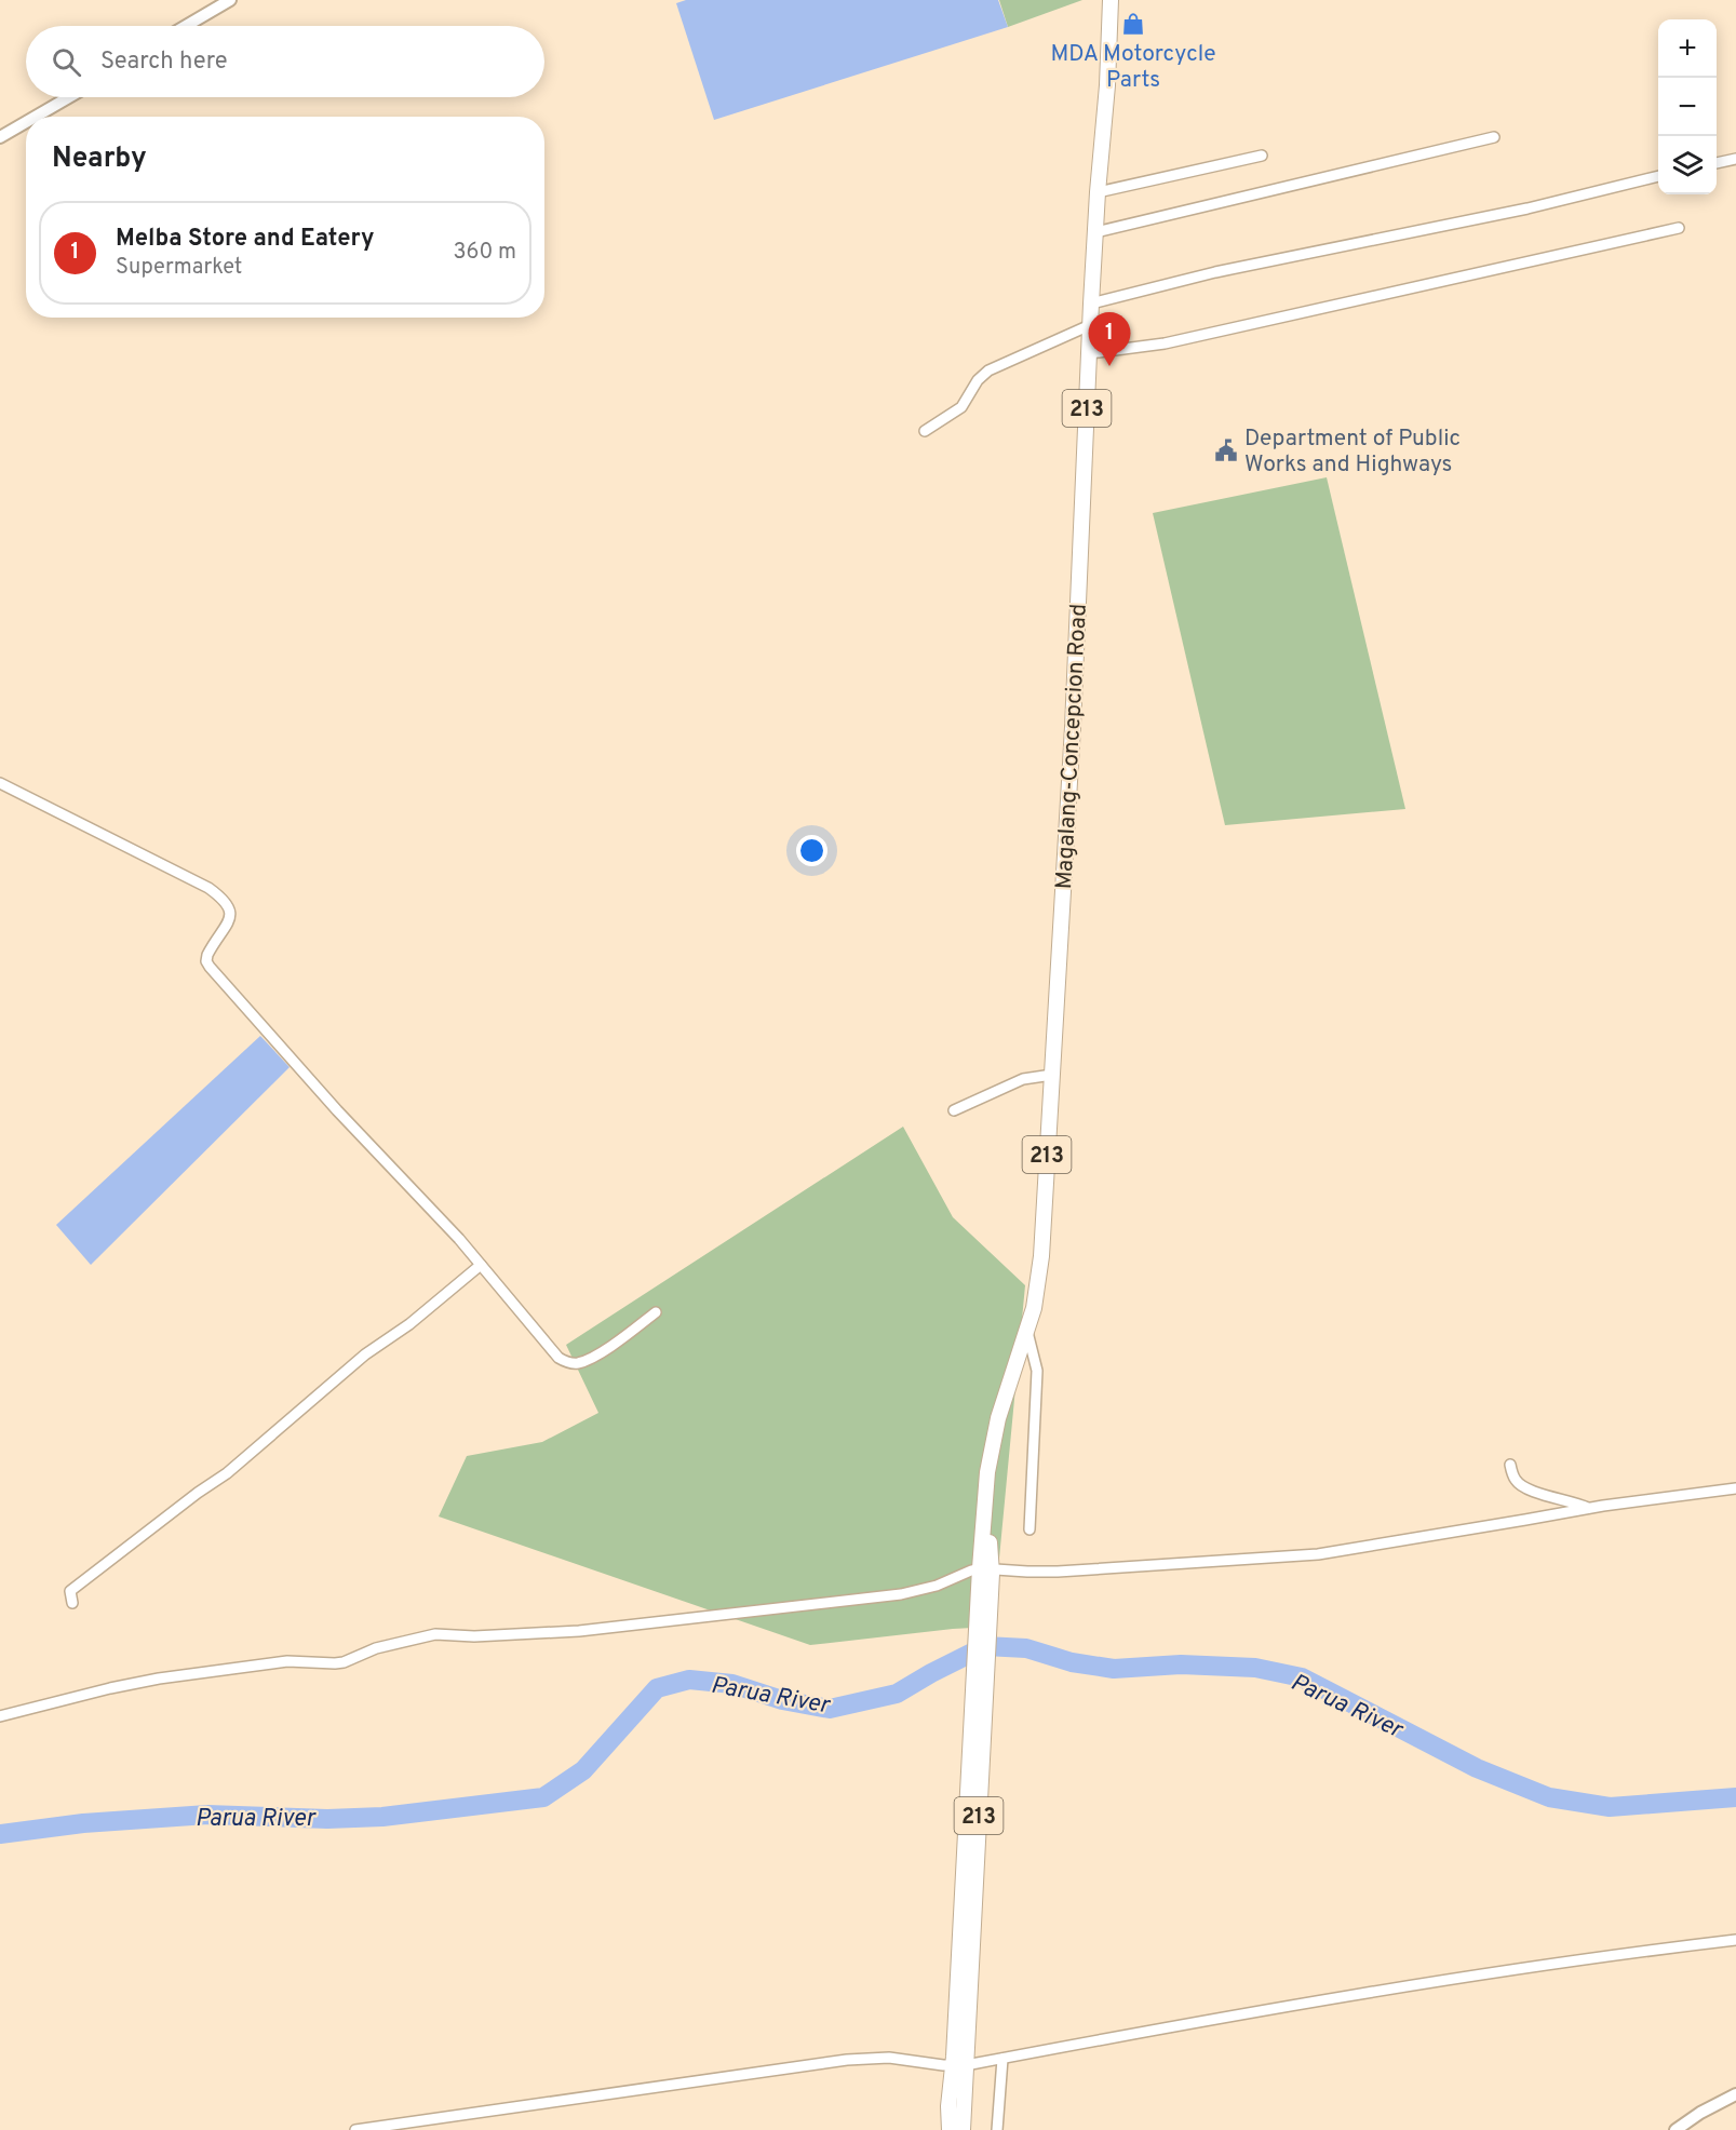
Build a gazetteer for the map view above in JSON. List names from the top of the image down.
{
  "streets": {
    "main road": ["213", "Magalang-Concepcion Road"]
  },
  "water": ["Parua River"],
  "places": {
    "shop": ["MDA Motorcycle Parts"],
    "public building": ["Department of Public Works and Highways"]
  },
  "page": {
    "map_buttons": ["+", "−"],
    "search": "Search here",
    "heading": "Nearby",
    "list": [
      {
        "mark": "1",
        "name": "Melba Store and Eatery",
        "note": "Supermarket",
        "value": "360 m"
      }
    ],
    "pins": "1"
  }
}
